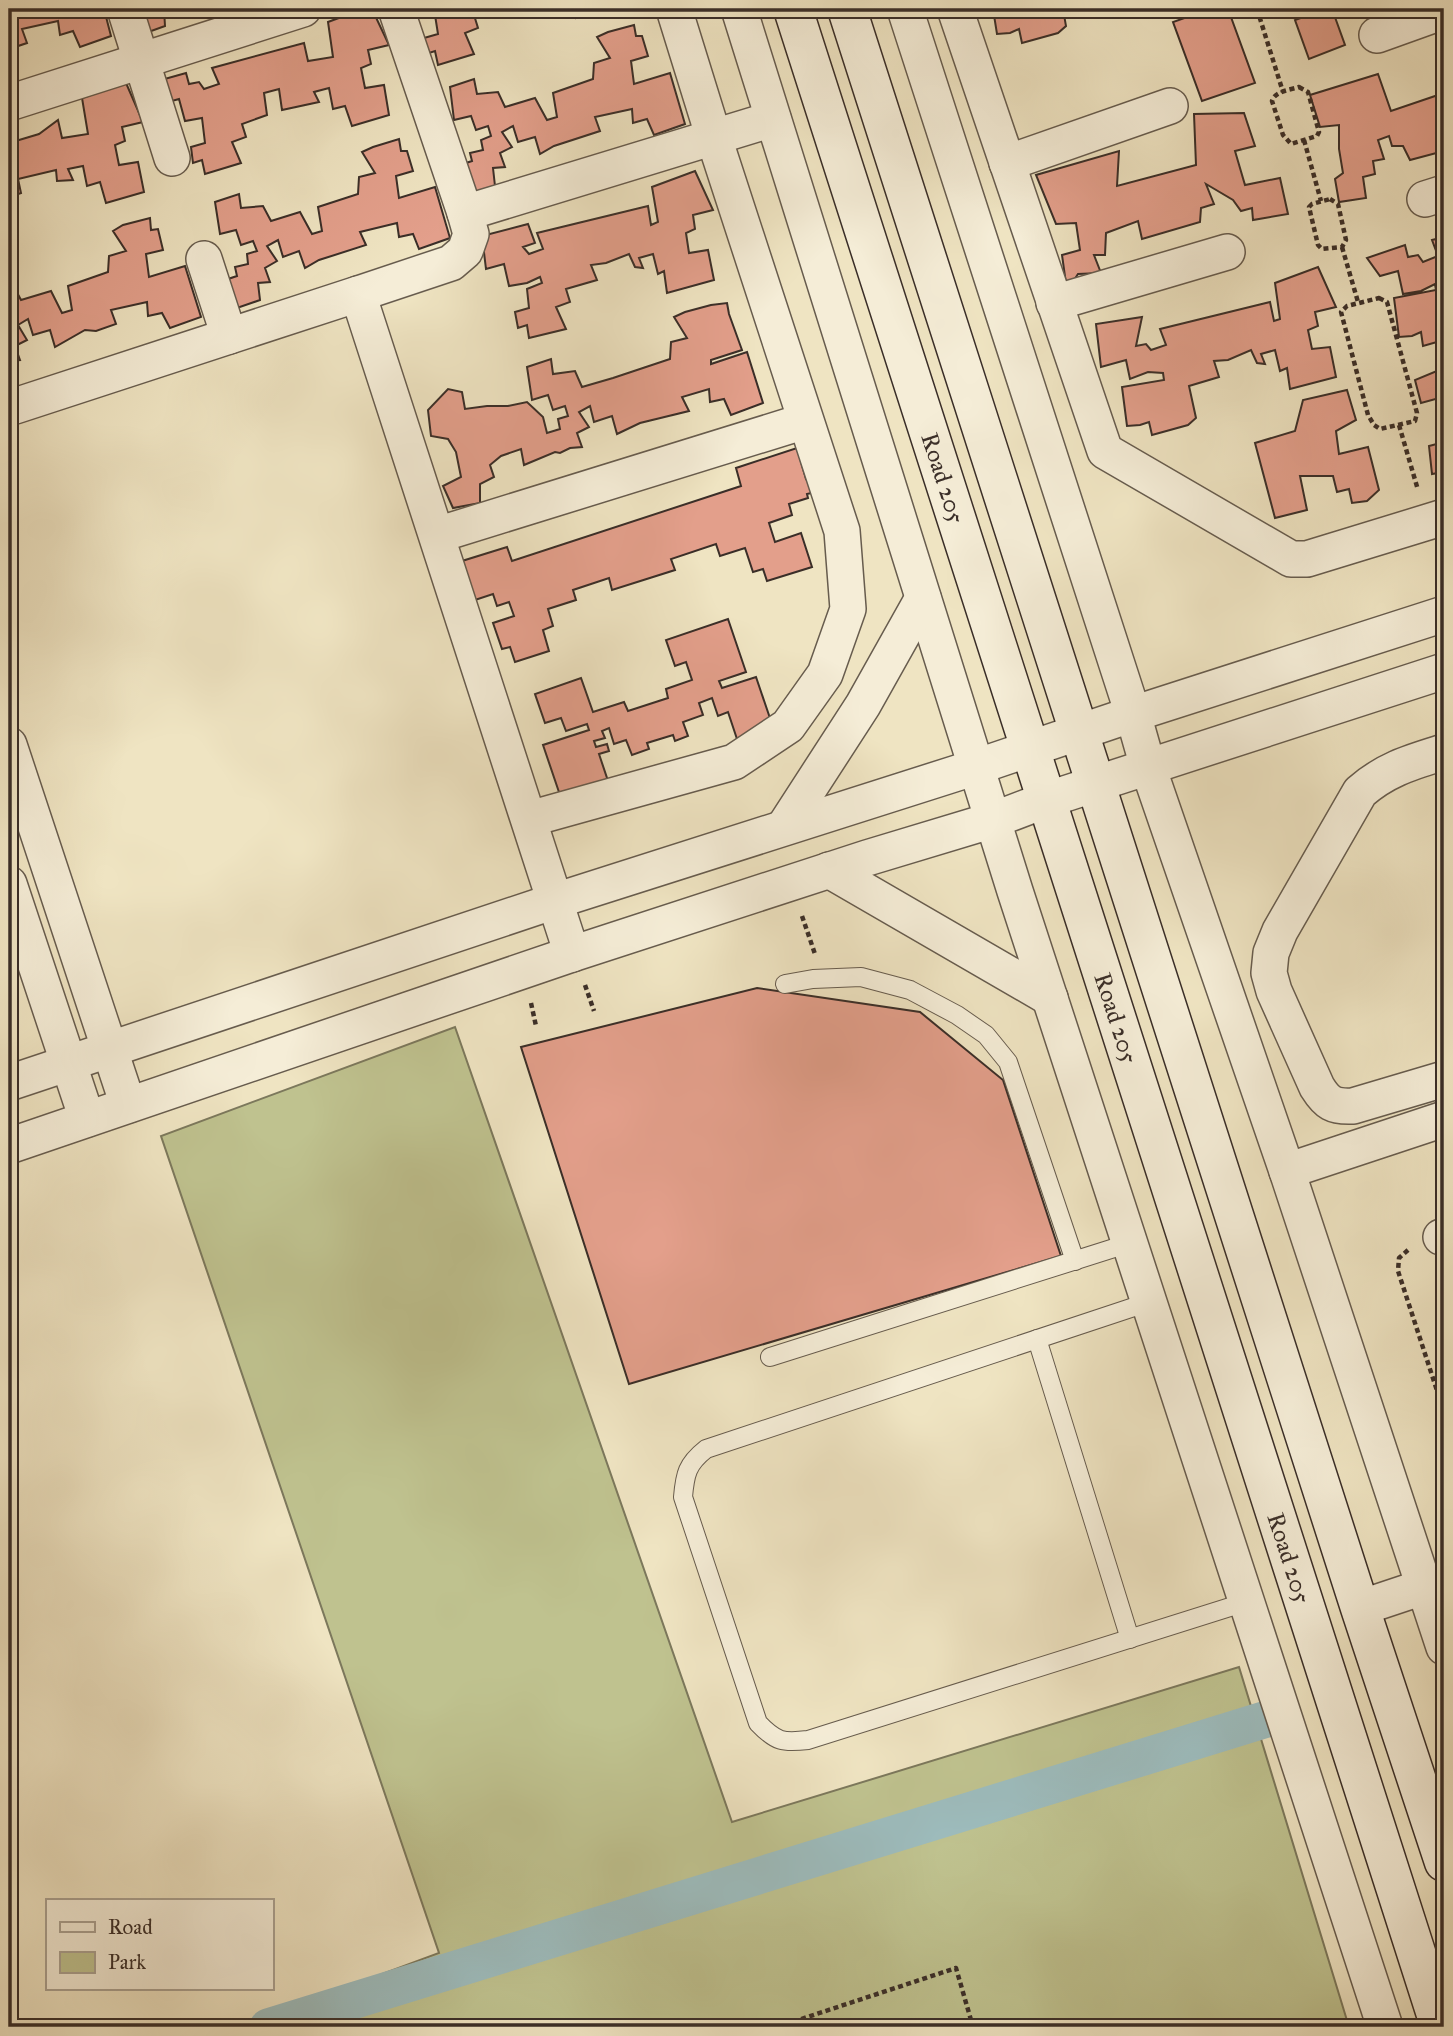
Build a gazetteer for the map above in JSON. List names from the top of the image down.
{
  "streets": {
    "main road": ["Road 205"]
  },
  "legend": ["Road", "Park"]
}
